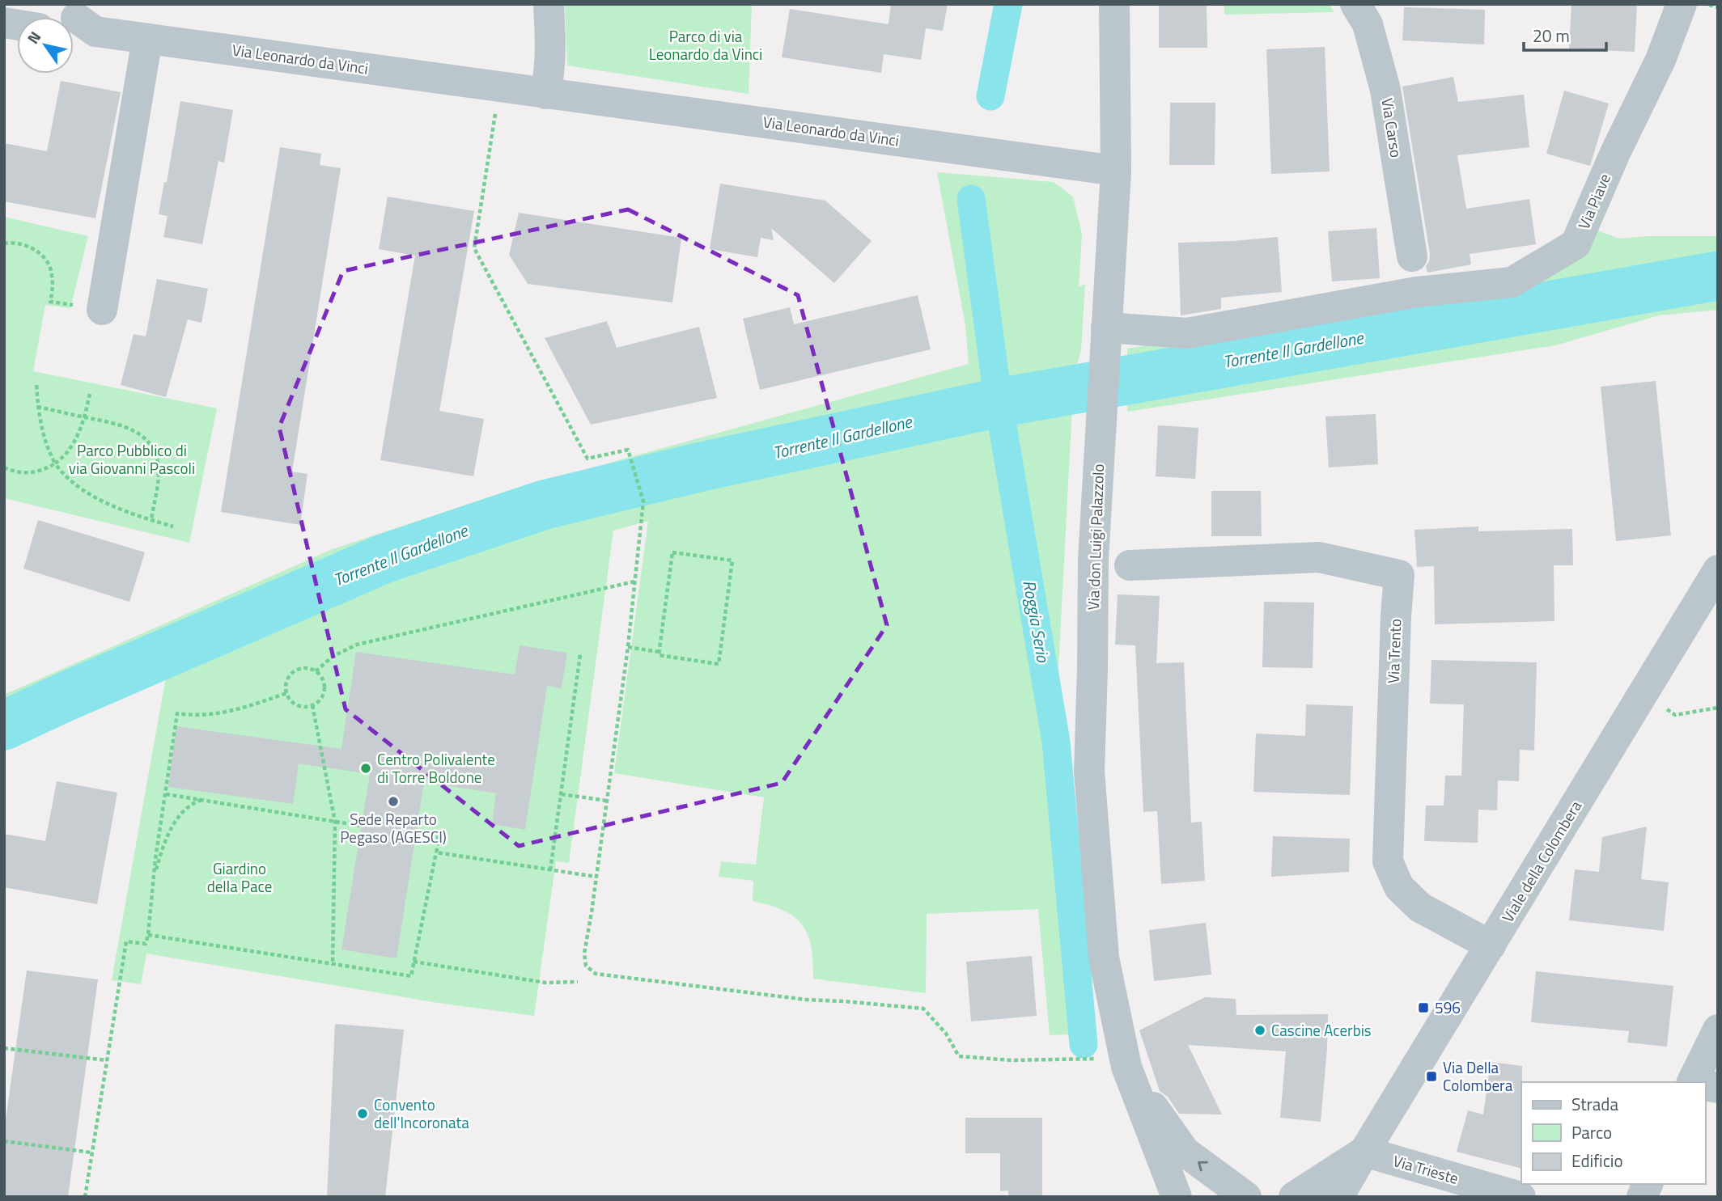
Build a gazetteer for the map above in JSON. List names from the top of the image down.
{
  "streets": {
    "street": [
      "Via Leonardo da Vinci",
      "Via Carso",
      "Via Piave",
      "Via don Luigi Palazzolo",
      "Via Trento",
      "Viale della Colombera",
      "Via Trieste"
    ]
  },
  "crossings": [
    ["Via Leonardo da Vinci", "Via don Luigi Palazzolo"],
    ["Via Piave", "Via don Luigi Palazzolo"],
    ["Via Trento", "Viale della Colombera"],
    ["Viale della Colombera", "Via Trieste"]
  ],
  "water": ["Torrente Il Gardellone", "Roggia Serio"],
  "parks": ["Parco di via Leonardo da Vinci", "Parco Pubblico di via Giovanni Pascoli", "Giardino della Pace"],
  "places": {
    "other": [
      "Centro Polivalente di Torre Boldone",
      "Sede Reparto Pegaso (AGESCI)",
      "Cascine Acerbis",
      "Convento dell'Incoronata"
    ],
    "transit": ["596", "Via Della Colombera"]
  },
  "legend": ["Strada", "Parco", "Edificio"],
  "scale_bar": "20 m",
  "north": "top left"
}
